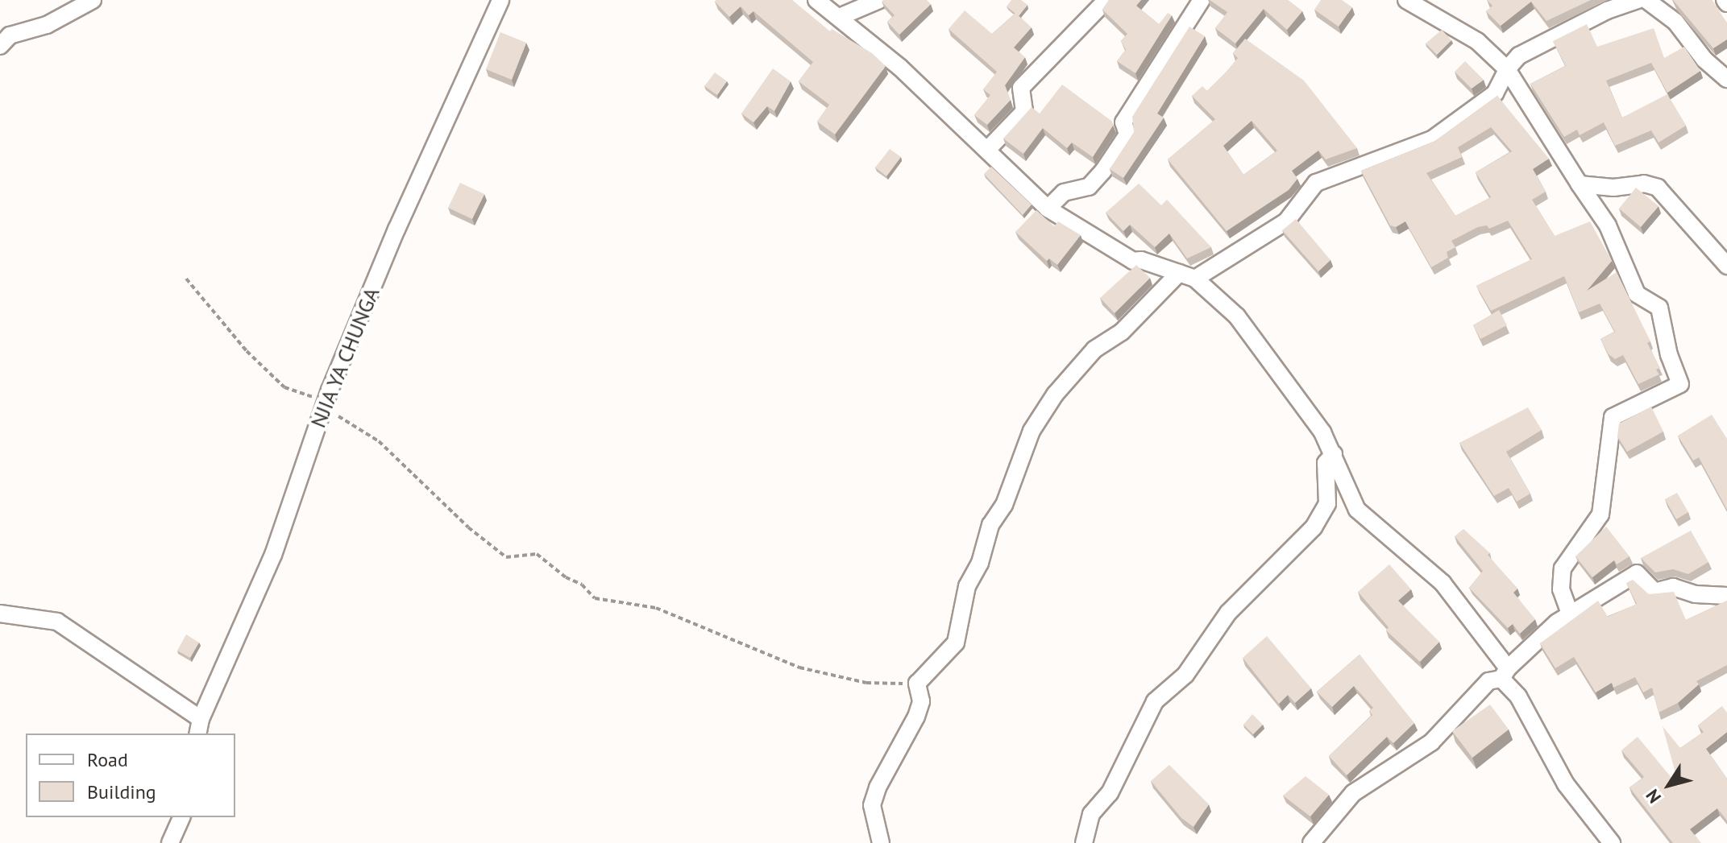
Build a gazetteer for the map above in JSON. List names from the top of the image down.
{
  "streets": {
    "street": ["NJIA YA CHUNGA"]
  },
  "legend": ["Road", "Building"],
  "north": "bottom left"
}
